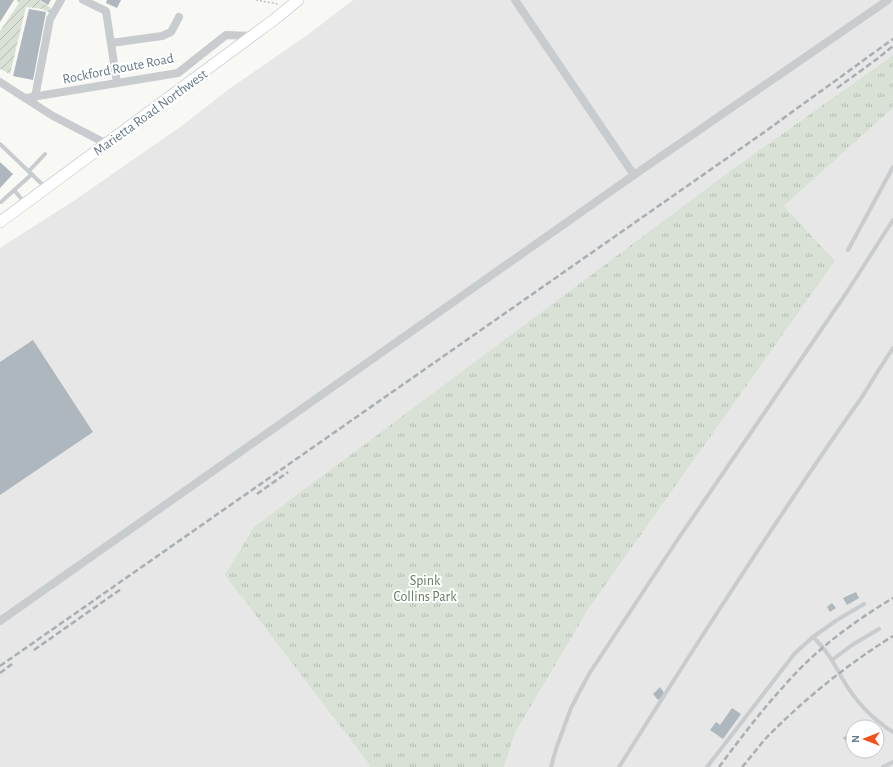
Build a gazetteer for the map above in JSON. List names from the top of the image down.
{
  "streets": {
    "main road": ["Marietta Road Northwest"],
    "street": ["Rockford Route Road"]
  },
  "crossings": [
    ["Rockford Route Road", "Marietta Road Northwest"]
  ],
  "parks": ["Spink Collins Park"],
  "north": "left"
}
